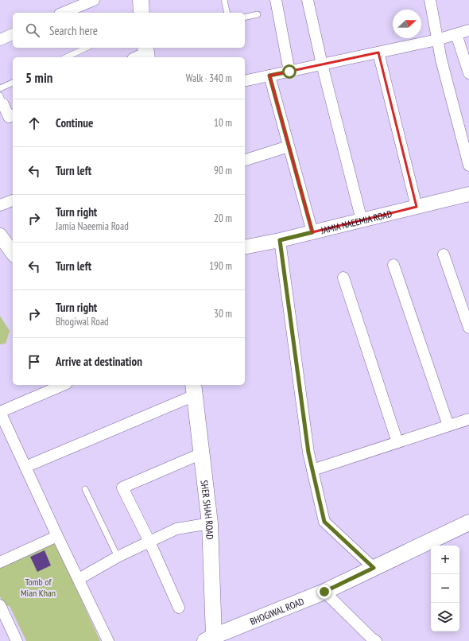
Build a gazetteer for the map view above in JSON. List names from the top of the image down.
{
  "streets": {
    "main road": ["SHER SHAH ROAD", "BHOGIWAL ROAD"],
    "street": ["JAMIA NAEEMIA ROAD"]
  },
  "crossings": [
    ["SHER SHAH ROAD", "BHOGIWAL ROAD"]
  ],
  "parks": ["Tomb of Mian Khan"],
  "north": "right",
  "page": {
    "search": "Search here",
    "heading": ["5 min", "Walk · 340 m"],
    "list": [
      ["Continue", "10 m"],
      ["Turn left", "90 m"],
      ["Turn right", "Jamia Naeemia Road", "20 m"],
      ["Turn left", "190 m"],
      ["Turn right", "Bhogiwal Road", "30 m"],
      "Arrive at destination"
    ],
    "map_buttons": ["+", "−"]
  }
}
